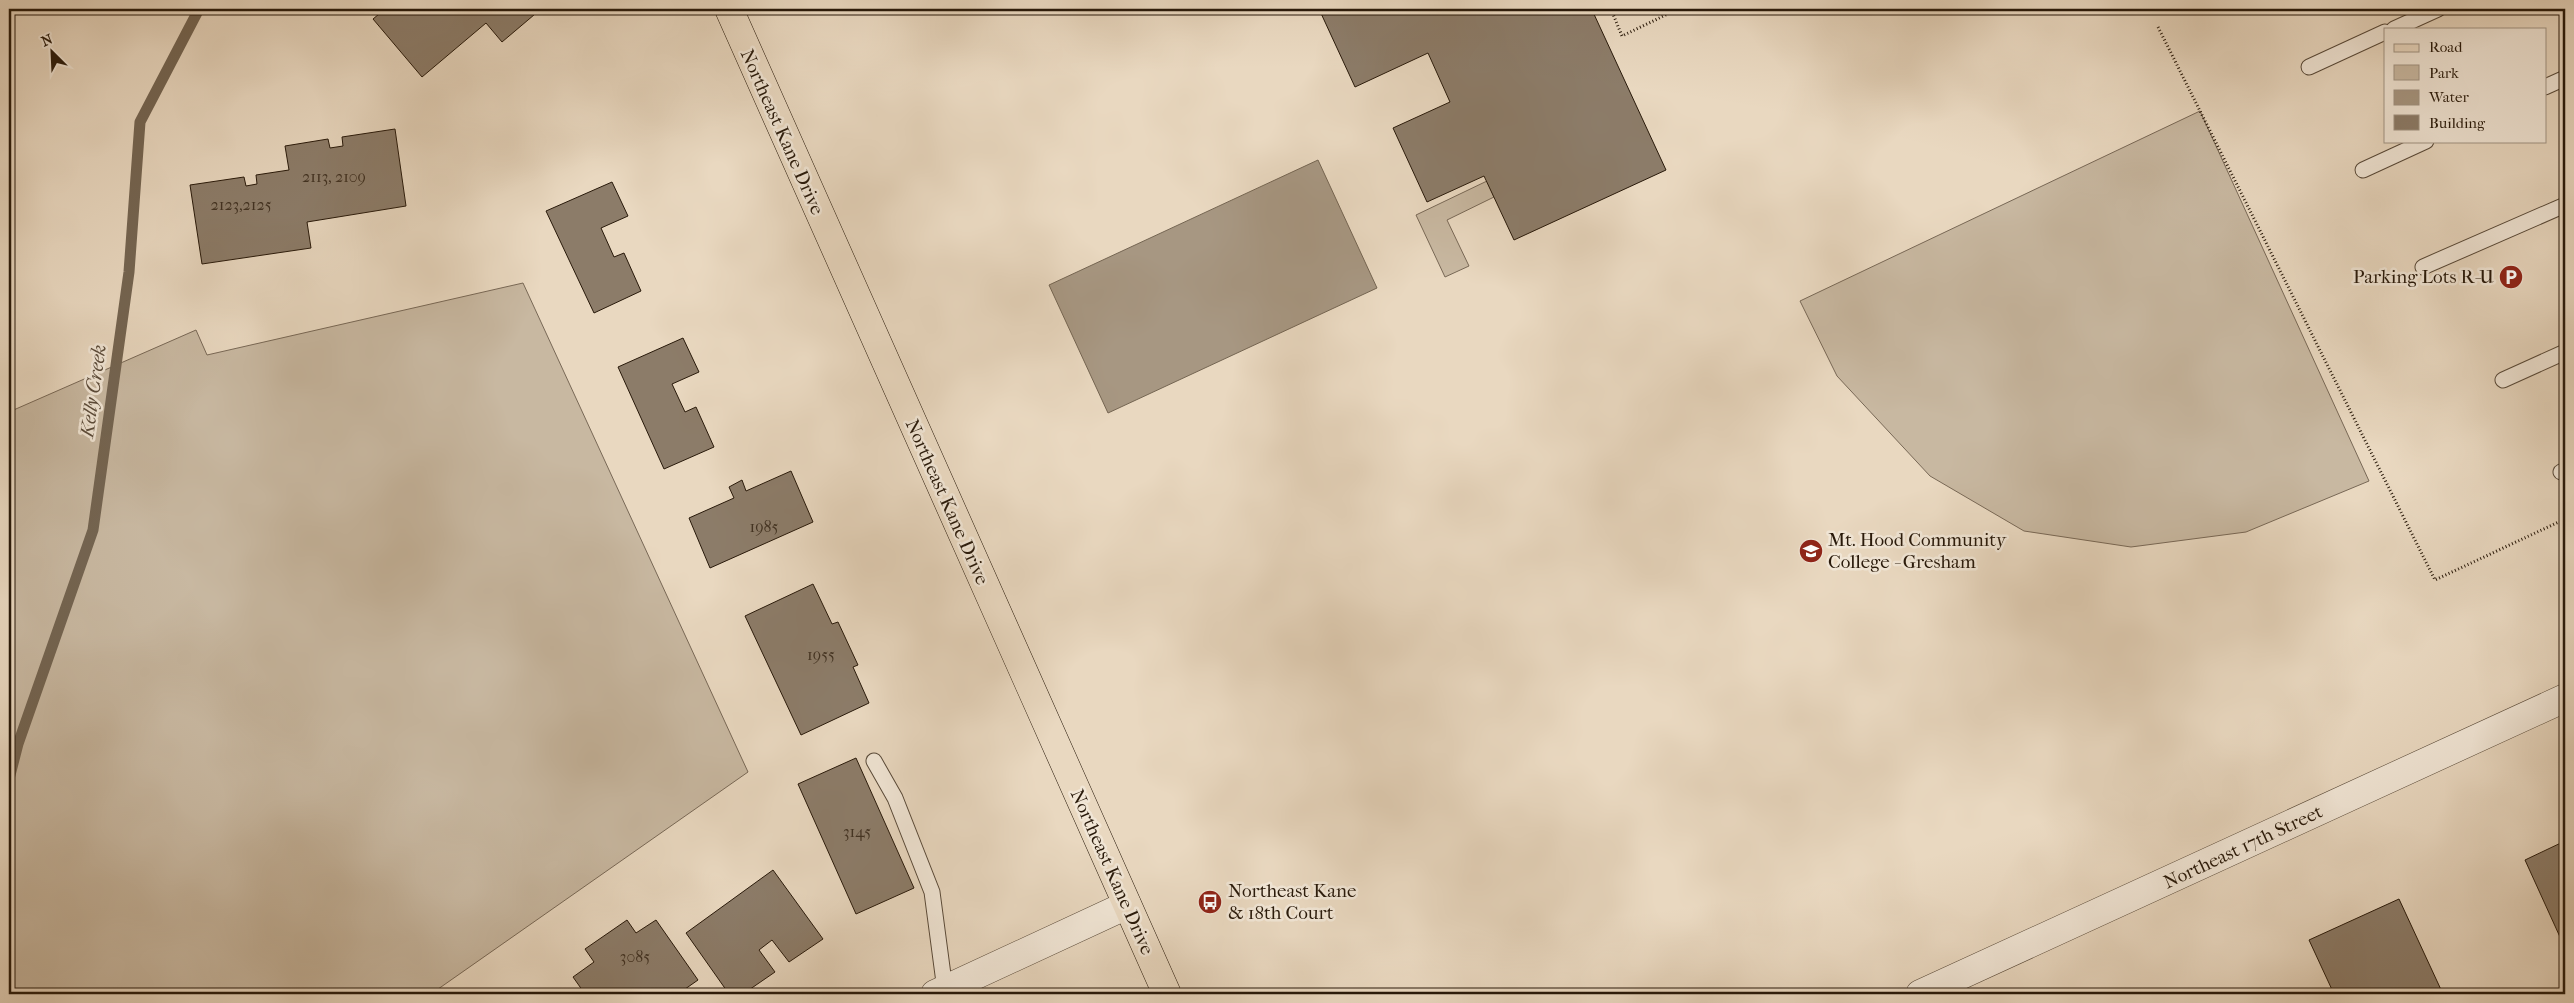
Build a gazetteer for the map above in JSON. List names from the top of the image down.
{
  "streets": {
    "main road": ["Northeast Kane Drive"],
    "street": ["Northeast 17th Street"]
  },
  "water": ["Kelly Creek"],
  "places": {
    "parking": ["Parking Lots R-U"],
    "school or university": ["Mt. Hood Community College - Gresham"],
    "bus stop": ["Northeast Kane & 18th Court"]
  },
  "house_numbers": [
    "2113, 2109",
    "2123,2125",
    "1985",
    "1955",
    "3145",
    "3085"
  ],
  "legend": [
    "Road",
    "Park",
    "Water",
    "Building"
  ],
  "north": "top left"
}
